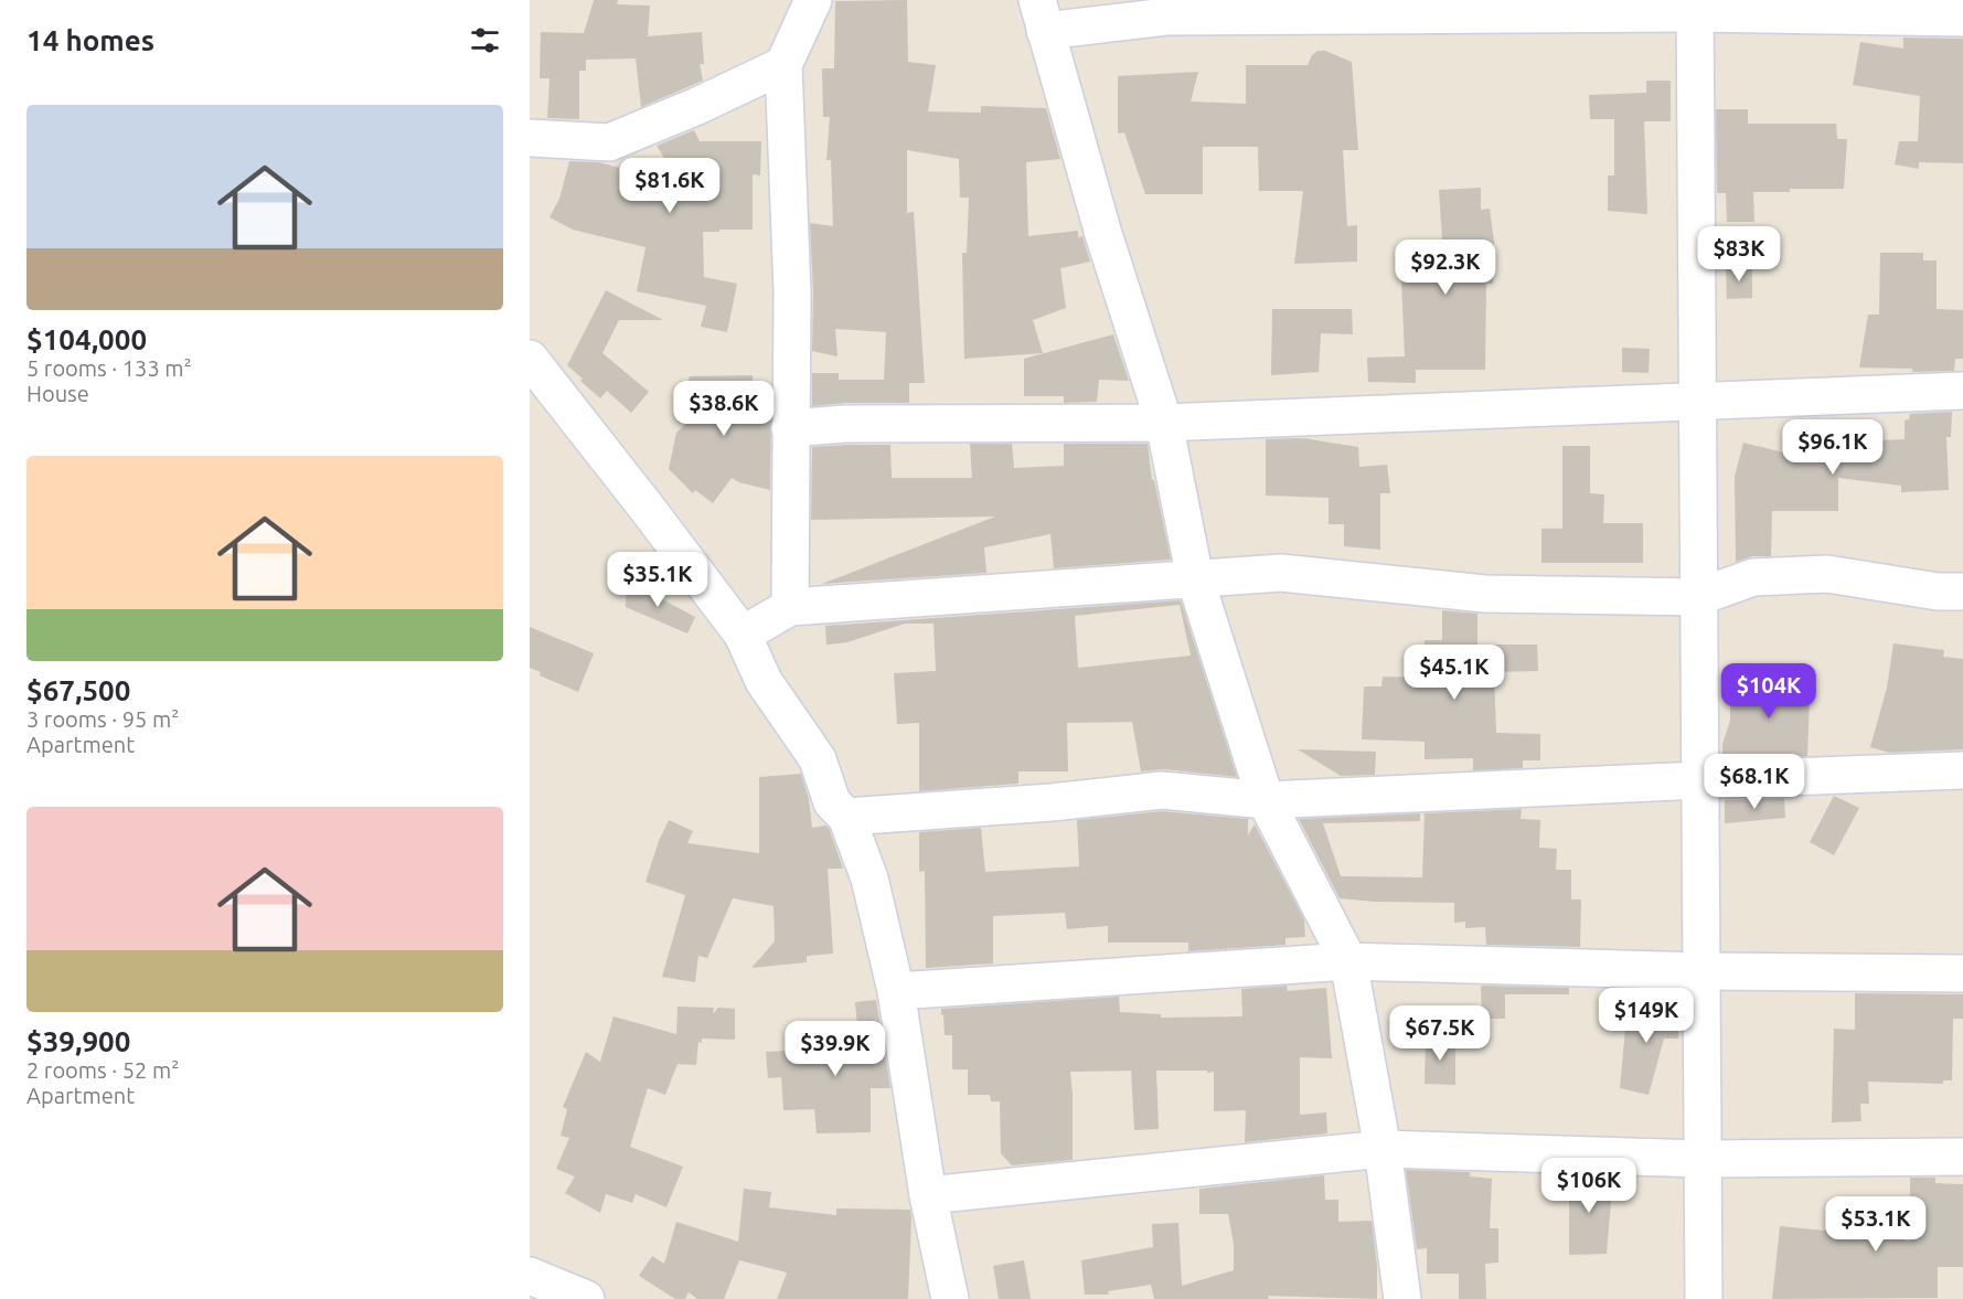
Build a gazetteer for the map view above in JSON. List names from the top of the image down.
{
  "page": {
    "heading": "14 homes",
    "list": [
      {
        "name": "$104,000",
        "note": "5 rooms · 133 m² · House"
      },
      {
        "name": "$67,500",
        "note": "3 rooms · 95 m² · Apartment"
      },
      {
        "name": "$39,900",
        "note": "2 rooms · 52 m² · Apartment"
      }
    ],
    "price": [
      "$81.6K",
      "$83K",
      "$92.3K",
      "$38.6K",
      "$96.1K",
      "$35.1K",
      "$45.1K",
      "$104K",
      "$68.1K",
      "$149K",
      "$67.5K",
      "$39.9K",
      "$106K",
      "$53.1K"
    ]
  }
}
